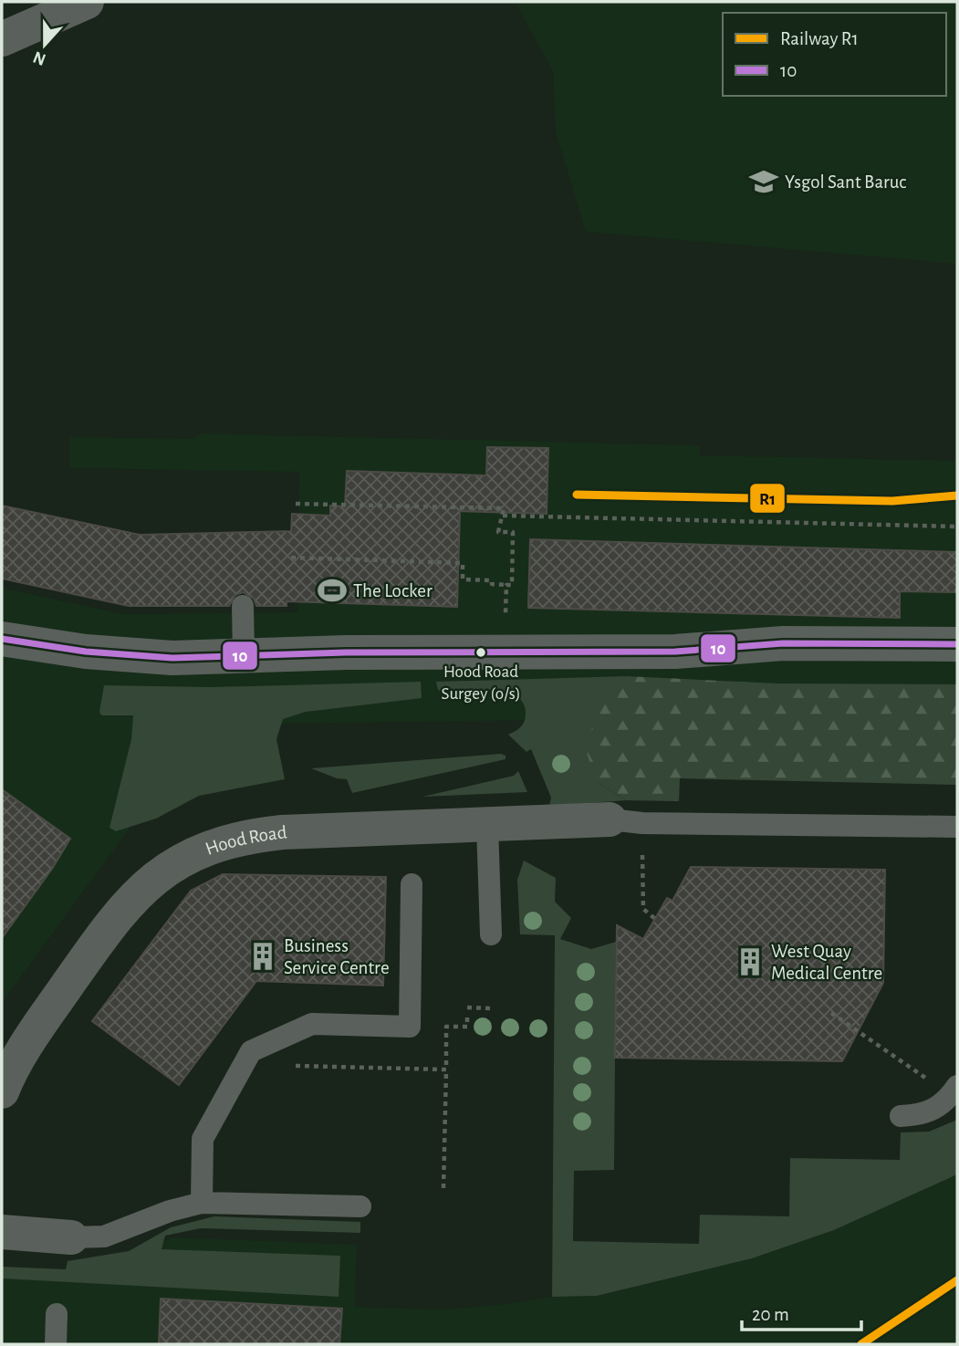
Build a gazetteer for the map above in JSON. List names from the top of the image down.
{
  "streets": {
    "street": ["Hood Road"]
  },
  "places": {
    "school or university": ["Ysgol Sant Baruc"],
    "sports": ["The Locker"],
    "other": ["Hood Road Surgey (o/s)"],
    "building": ["Business Service Centre", "West Quay Medical Centre"]
  },
  "lines": ["rail line R1", "transit line 10"],
  "legend": ["Railway R1", "10"],
  "scale_bar": "20 m",
  "north": "bottom"
}
